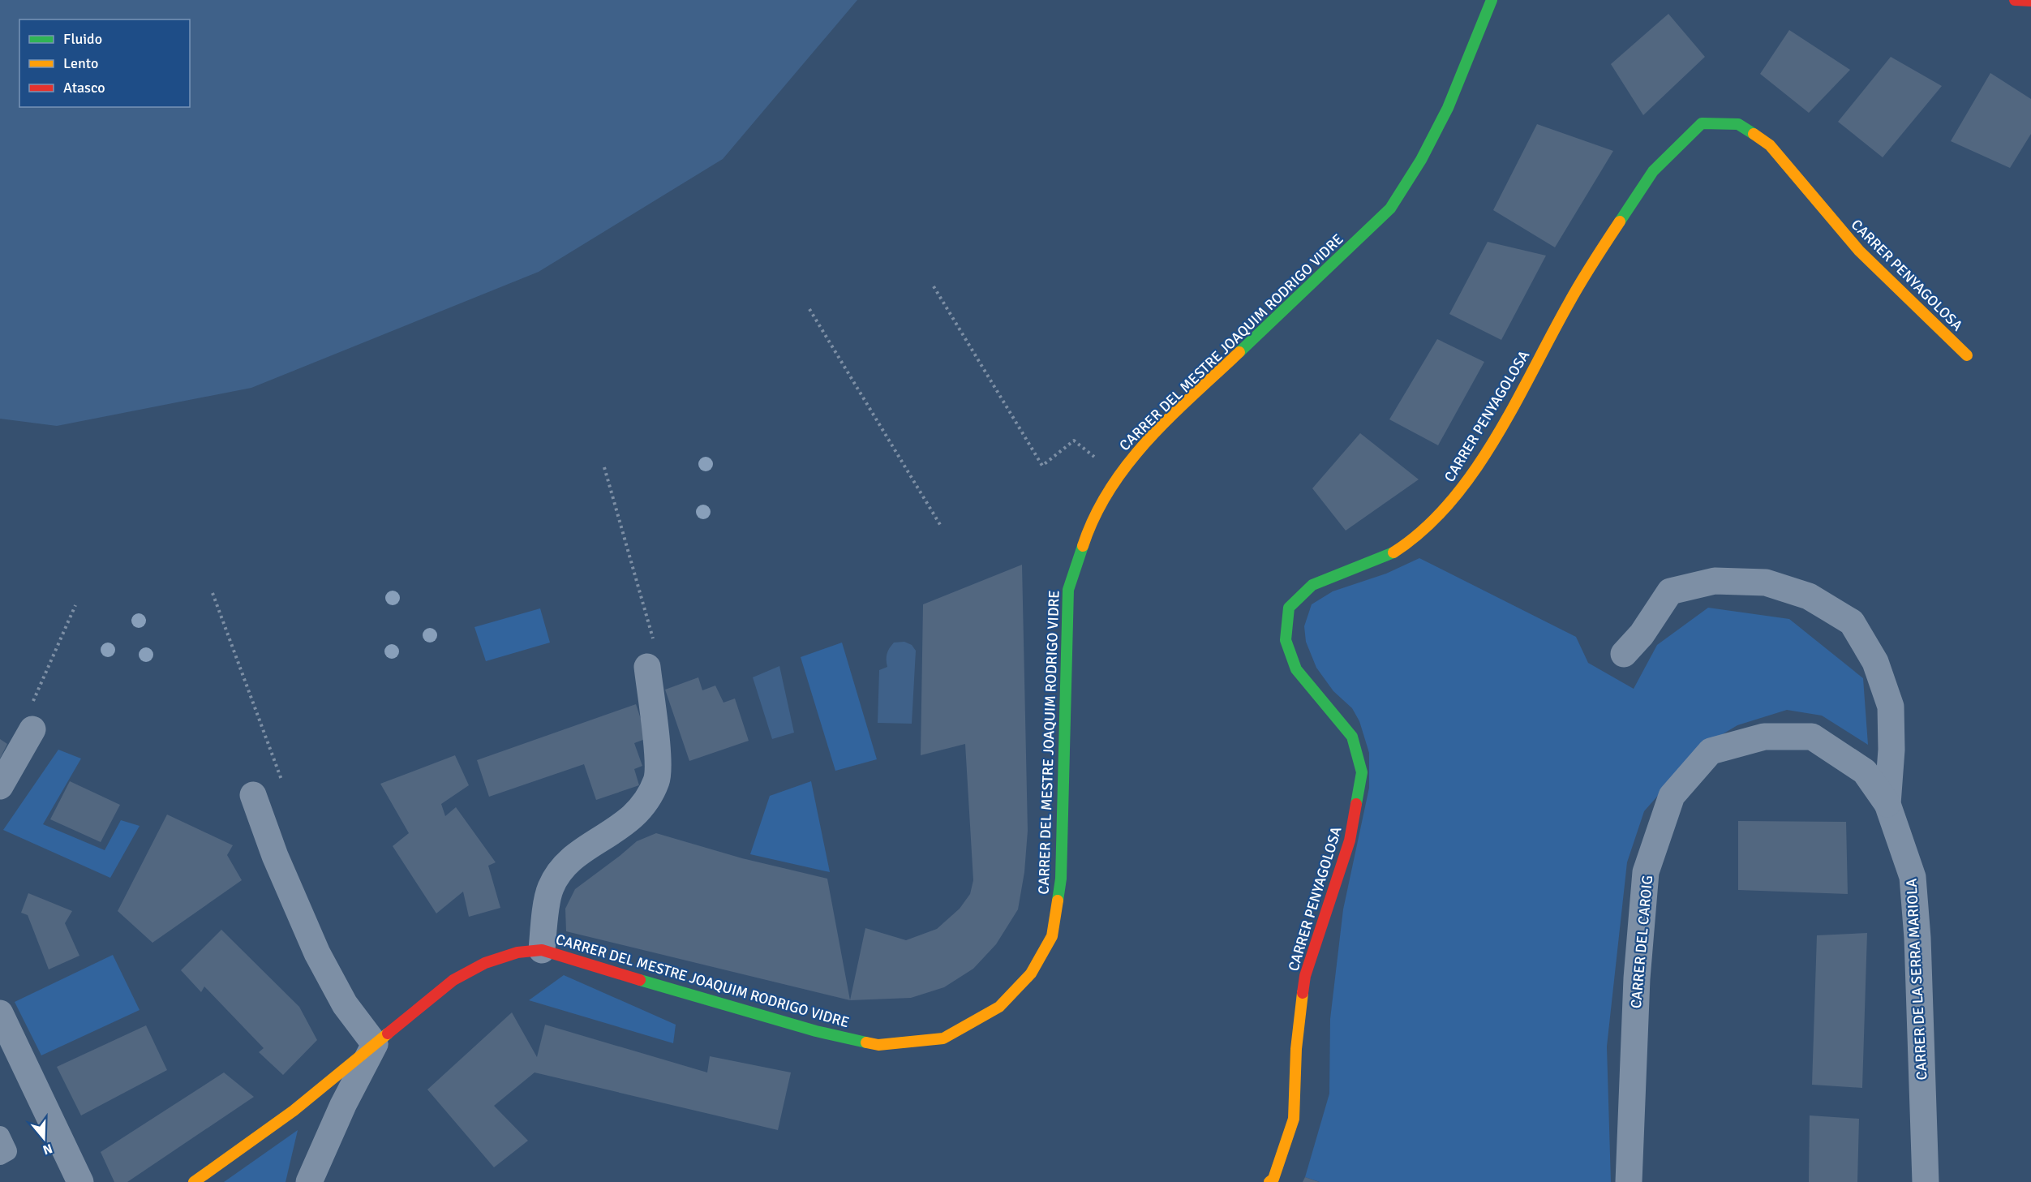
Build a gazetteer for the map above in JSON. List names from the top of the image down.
{
  "streets": {
    "street": [
      "CARRER PENYAGOLOSA",
      "CARRER DEL MESTRE JOAQUIM RODRIGO VIDRE",
      "CARRER DEL CAROIG",
      "CARRER DE LA SERRA MARIOLA"
    ]
  },
  "crossings": [
    ["CARRER DEL CAROIG", "CARRER DE LA SERRA MARIOLA"]
  ],
  "legend": ["Fluido", "Lento", "Atasco"],
  "north": "bottom"
}
